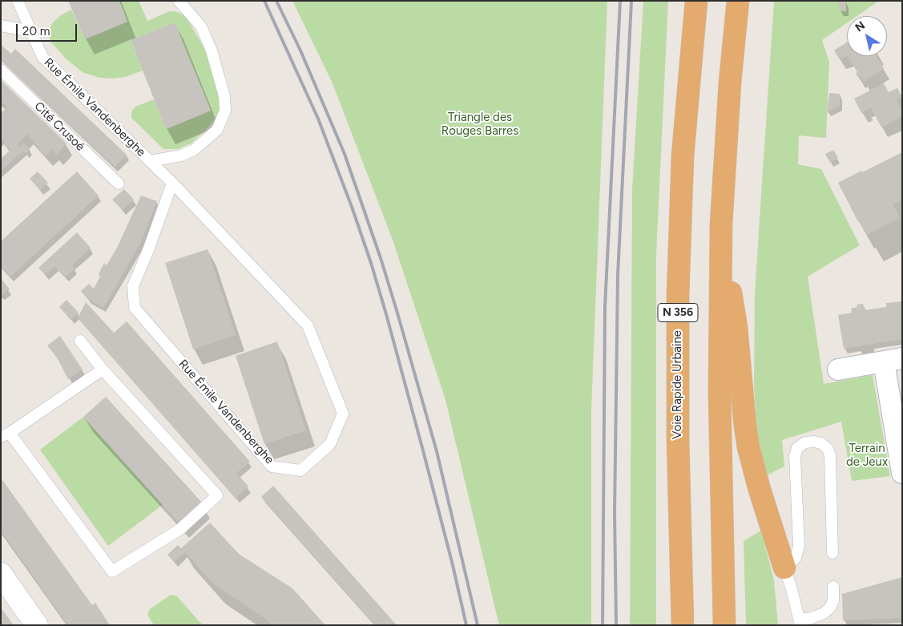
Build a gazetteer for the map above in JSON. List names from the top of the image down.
{
  "streets": {
    "highway": ["N 356", "Voie Rapide Urbaine"],
    "lane": ["Rue Émile Vandenberghe", "Cité Crusoé"]
  },
  "parks": ["Triangle des Rouges Barres", "Terrain de Jeux"],
  "scale_bar": "20 m",
  "north": "top left"
}
